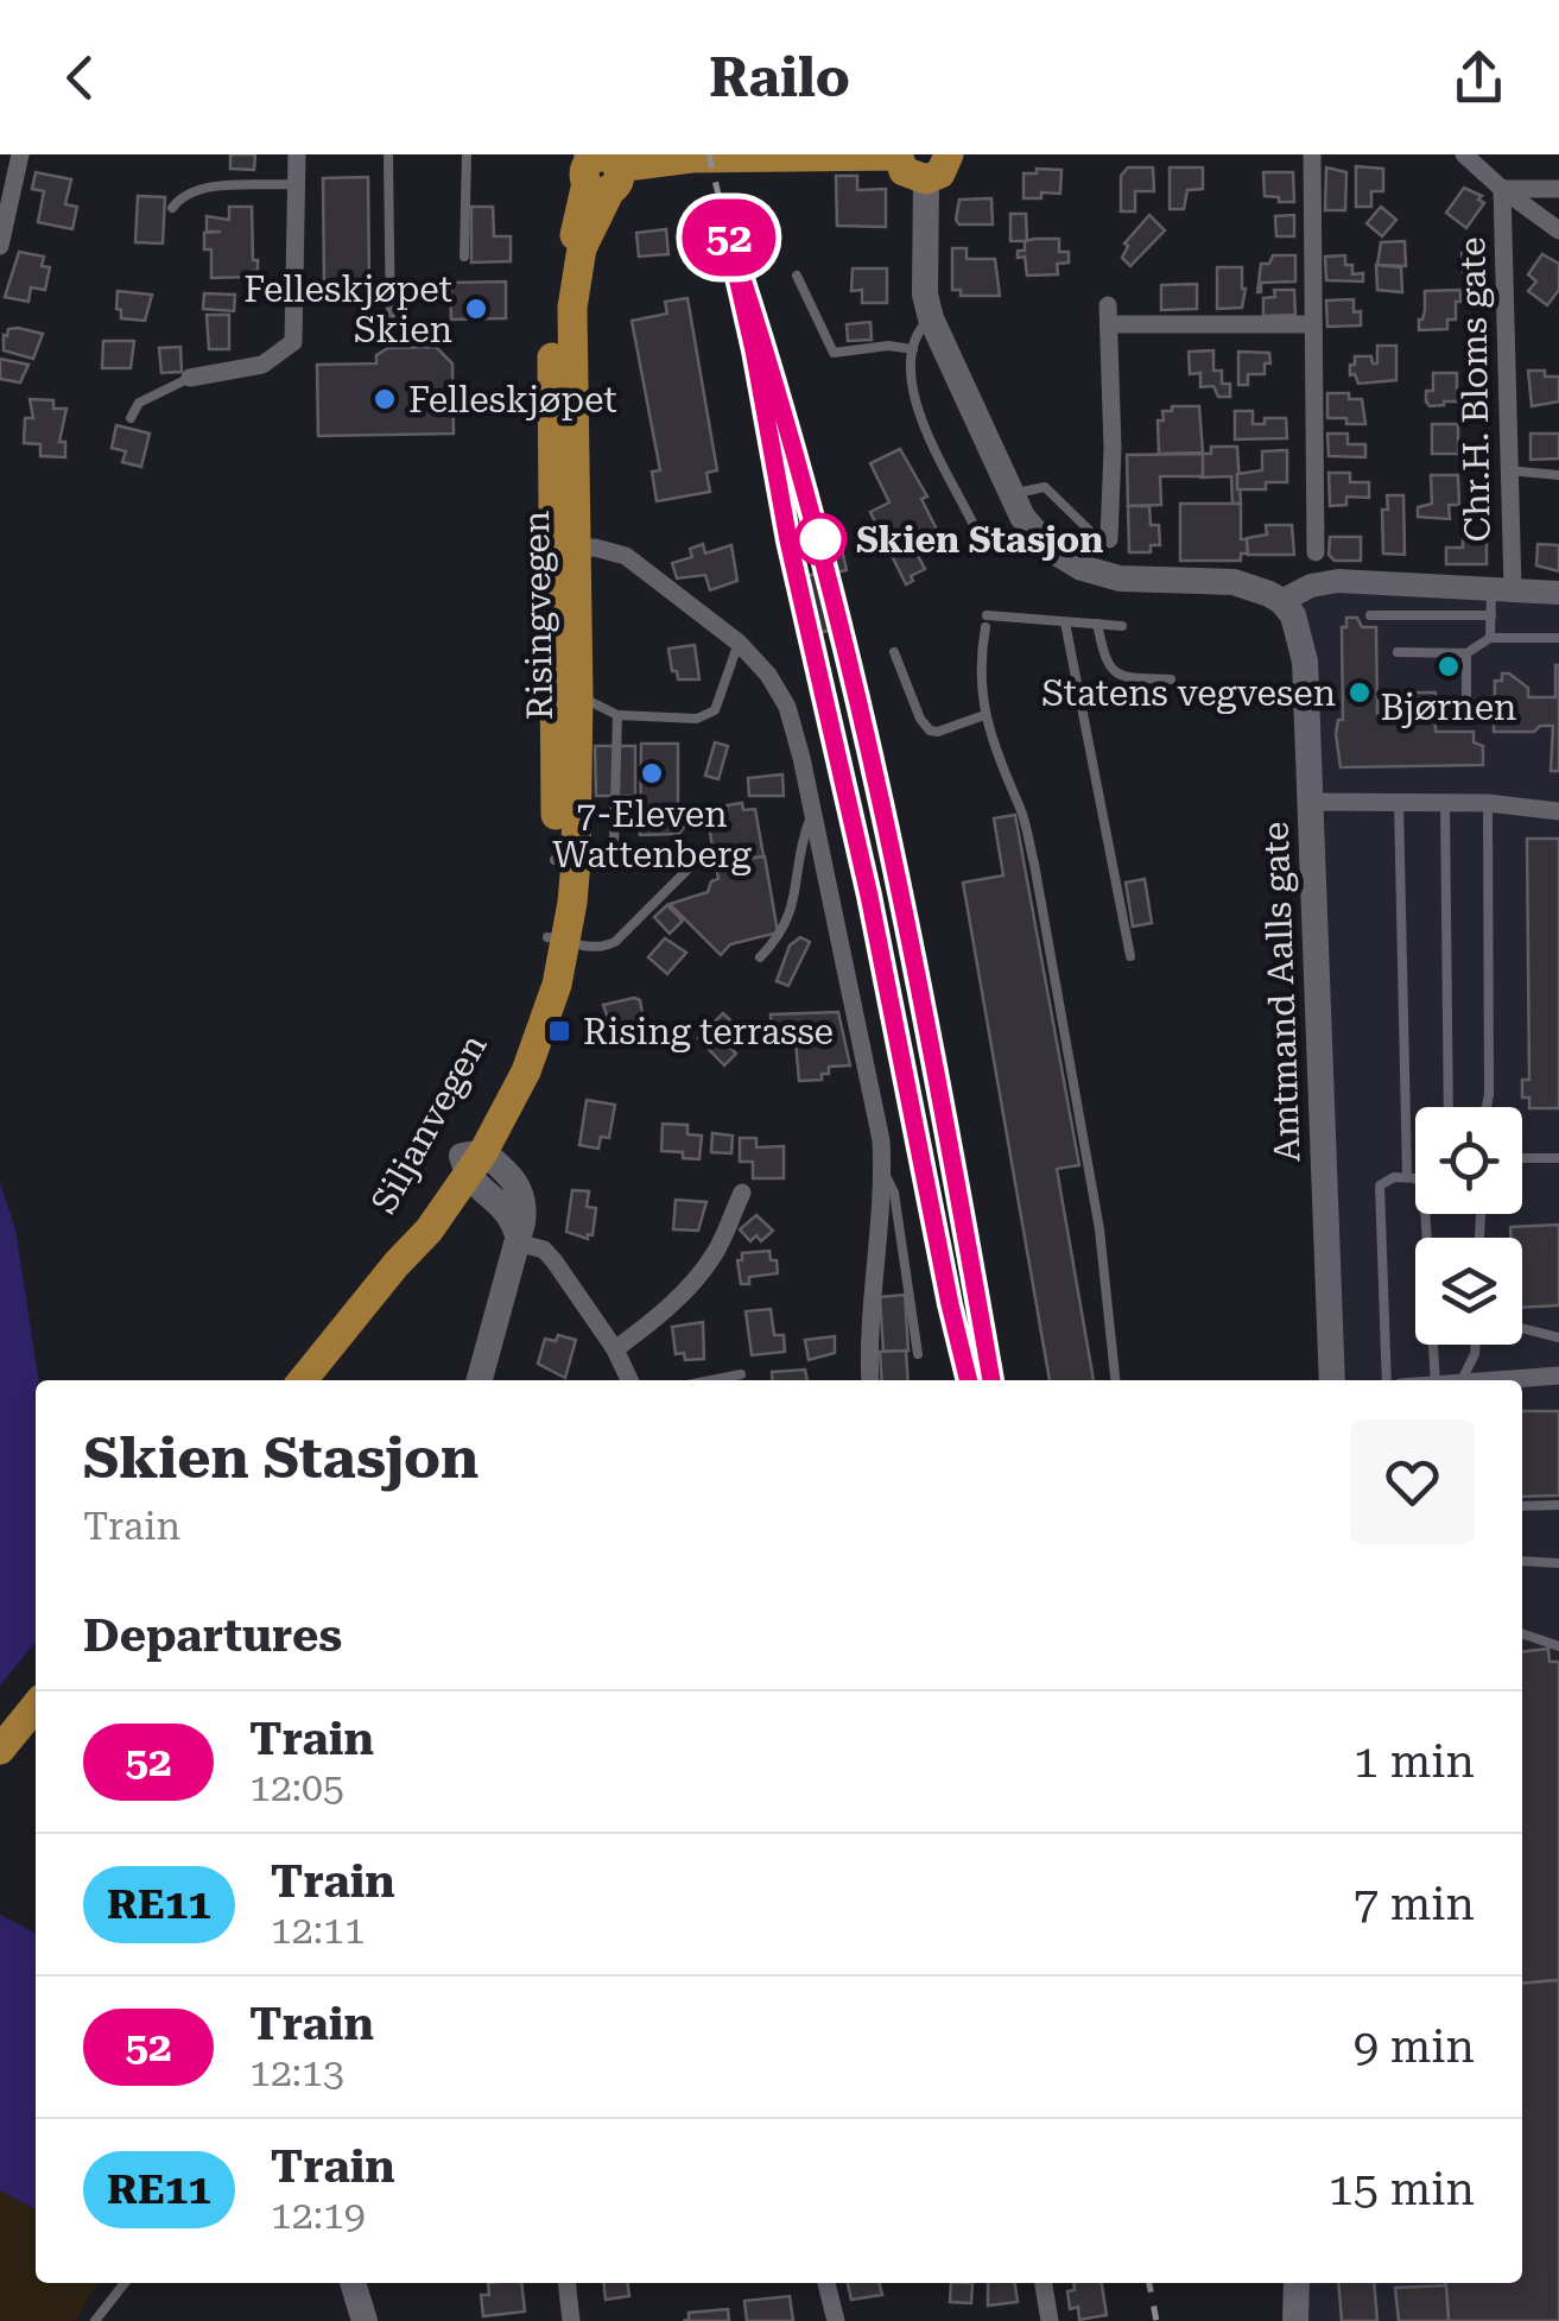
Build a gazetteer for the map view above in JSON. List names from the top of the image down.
{
  "streets": {
    "main road": ["Risingvegen", "Amtmand Aalls gate", "Siljanvegen"],
    "street": ["Chr.H. Bloms gate"]
  },
  "crossings": [
    ["Risingvegen", "Siljanvegen"]
  ],
  "places": {
    "other": [
      "Felleskjøpet Skien",
      "Felleskjøpet",
      "Skien Stasjon",
      "Bjørnen",
      "Statens vegvesen",
      "7-Eleven Wattenberg"
    ],
    "transit": ["Rising terrasse"]
  },
  "page": {
    "header": "Railo",
    "on_map": "52",
    "heading": [
      ["Skien Stasjon", "Train"],
      "Departures"
    ],
    "list": [
      {
        "mark": "52",
        "name": "Train",
        "note": "12:05",
        "value": "1 min"
      },
      {
        "mark": "RE11",
        "name": "Train",
        "note": "12:11",
        "value": "7 min"
      },
      {
        "mark": "52",
        "name": "Train",
        "note": "12:13",
        "value": "9 min"
      },
      {
        "mark": "RE11",
        "name": "Train",
        "note": "12:19",
        "value": "15 min"
      }
    ]
  }
}
